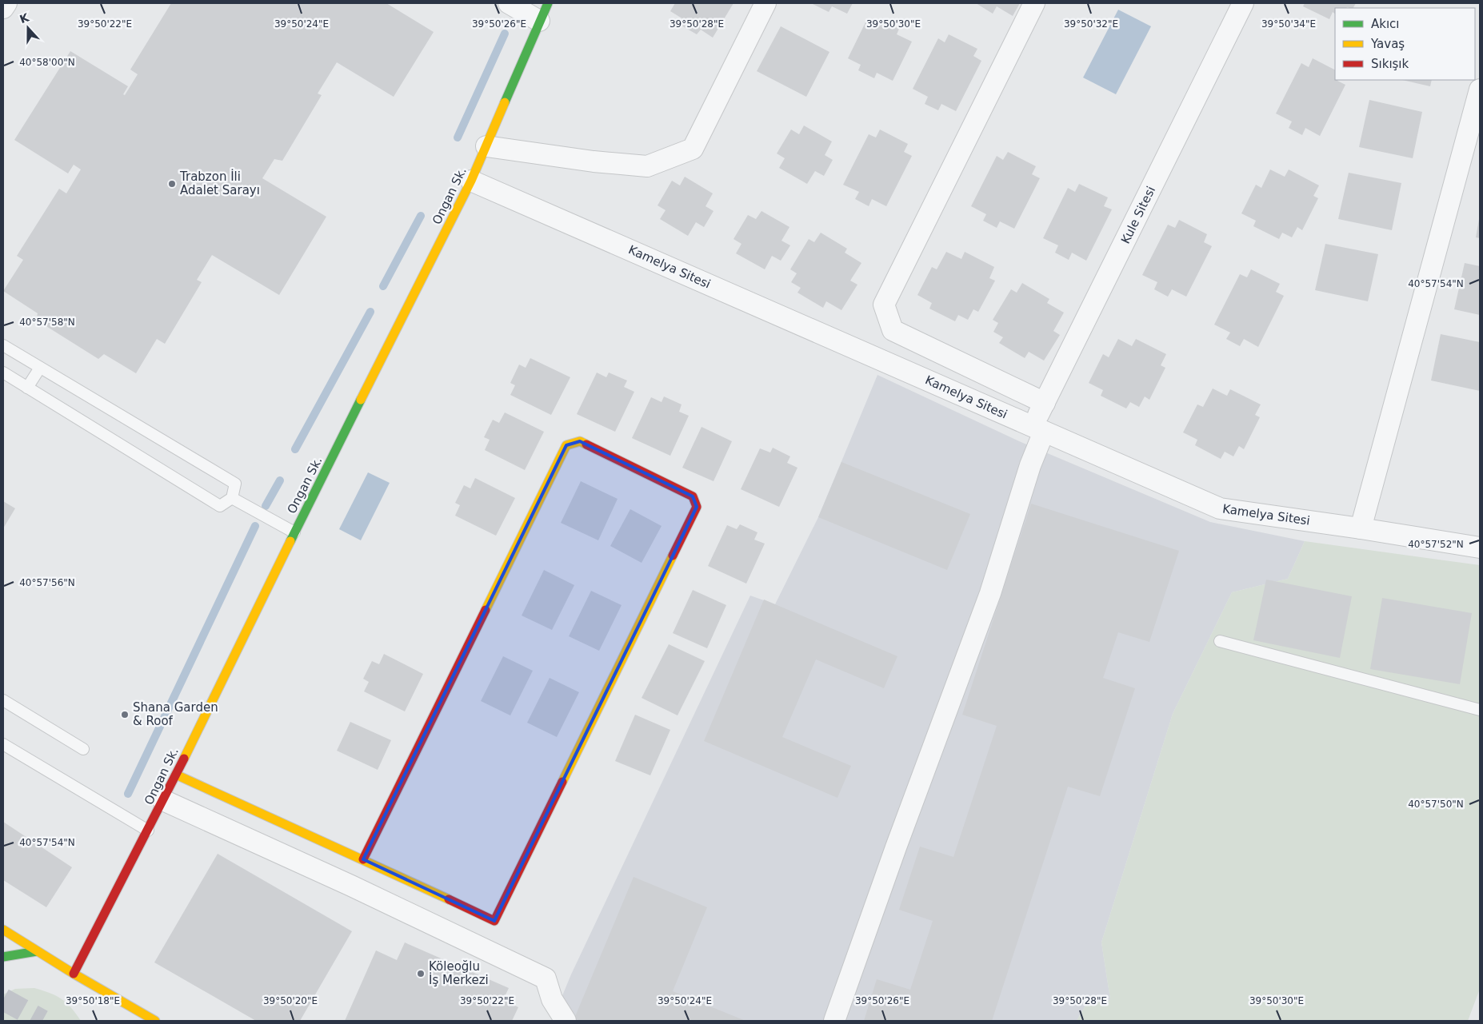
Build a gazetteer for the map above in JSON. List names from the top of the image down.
{
  "streets": {
    "main road": ["Ongan Sk."],
    "street": ["Kule Sitesi", "Kamelya Sitesi"]
  },
  "crossings": [
    ["Ongan Sk.", "Kamelya Sitesi"],
    ["Kule Sitesi", "Kamelya Sitesi"]
  ],
  "places": ["Trabzon İli Adalet Sarayı", "Shana Garden & Roof", "Köleoğlu İş Merkezi"],
  "legend": ["Akıcı", "Yavaş", "Sıkışık"],
  "north": "top",
  "coordinates": [
    "39°50'34\"E",
    "39°50'22\"E",
    "39°50'24\"E",
    "39°50'26\"E",
    "39°50'28\"E",
    "39°50'30\"E",
    "39°50'32\"E",
    "40°58'00\"N",
    "40°57'54\"N",
    "40°57'58\"N",
    "40°57'52\"N",
    "40°57'56\"N",
    "40°57'50\"N",
    "39°50'18\"E",
    "39°50'20\"E"
  ]
}
